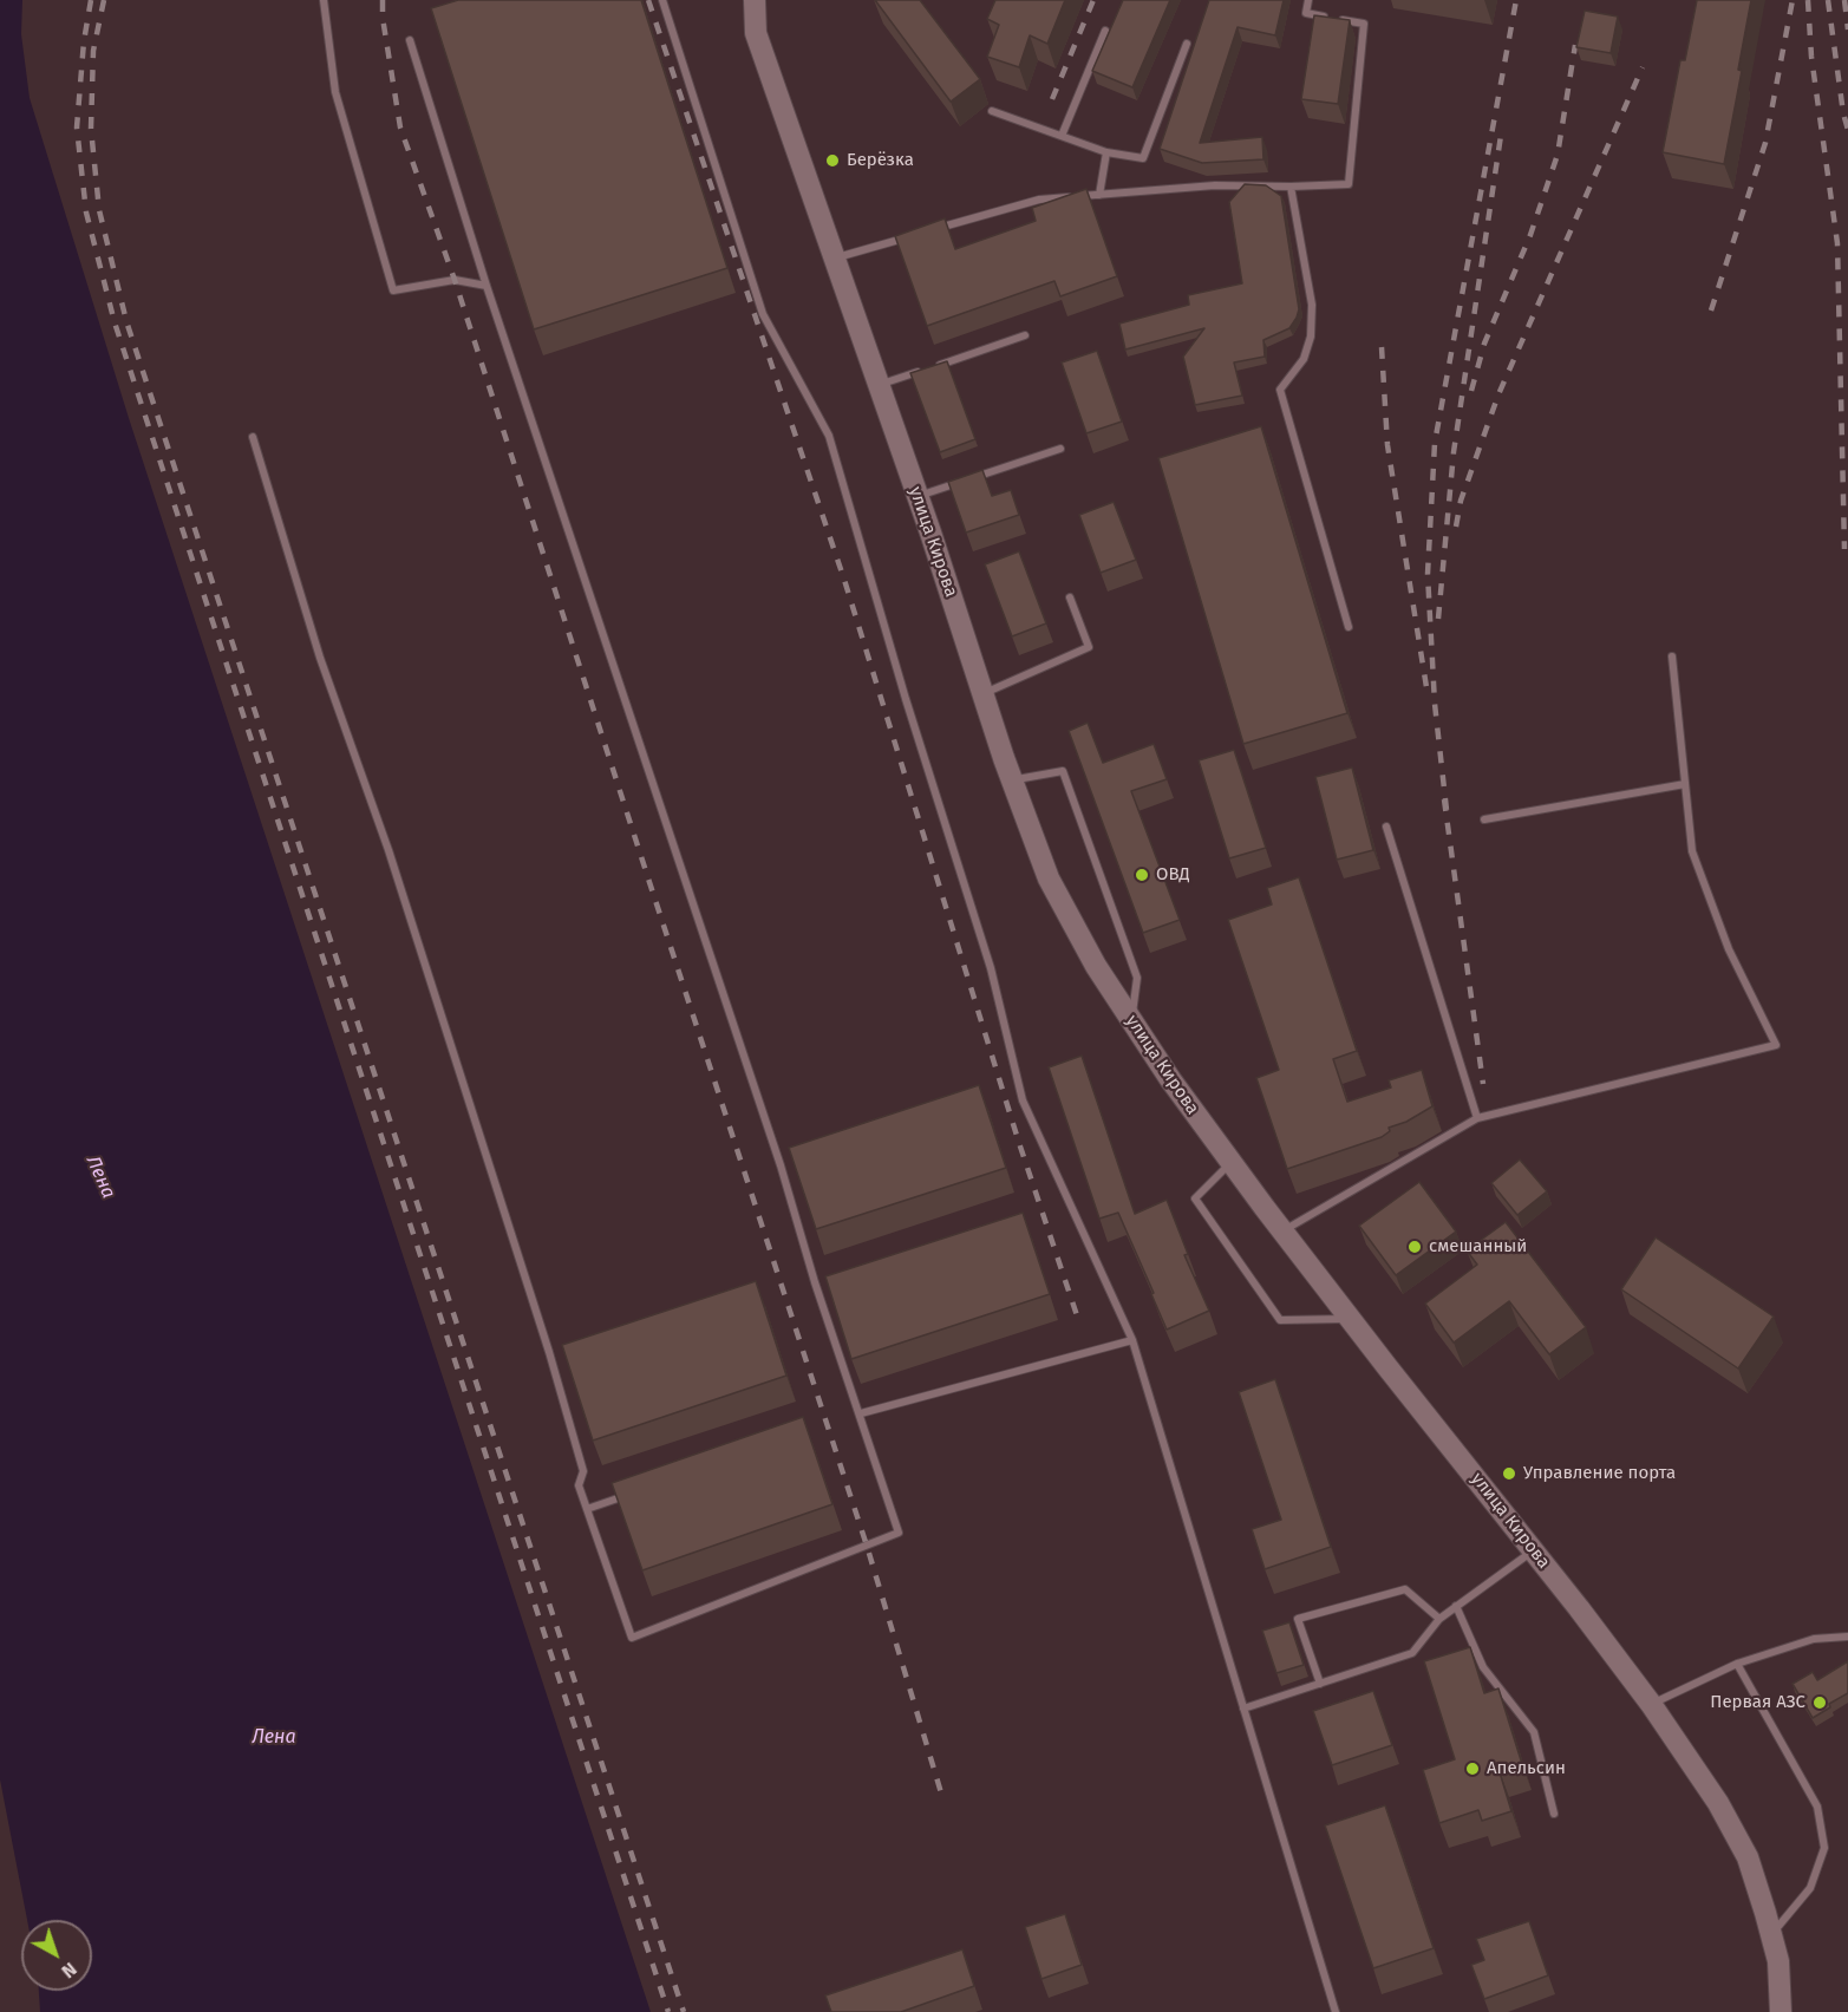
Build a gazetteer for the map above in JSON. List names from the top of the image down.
{
  "streets": {
    "main road": ["улица Кирова"]
  },
  "water": ["Лена"],
  "places": [
    "Берёзка",
    "ОВД",
    "смешанный",
    "Управление порта",
    "Первая АЗС",
    "Апельсин"
  ],
  "north": "bottom right"
}
